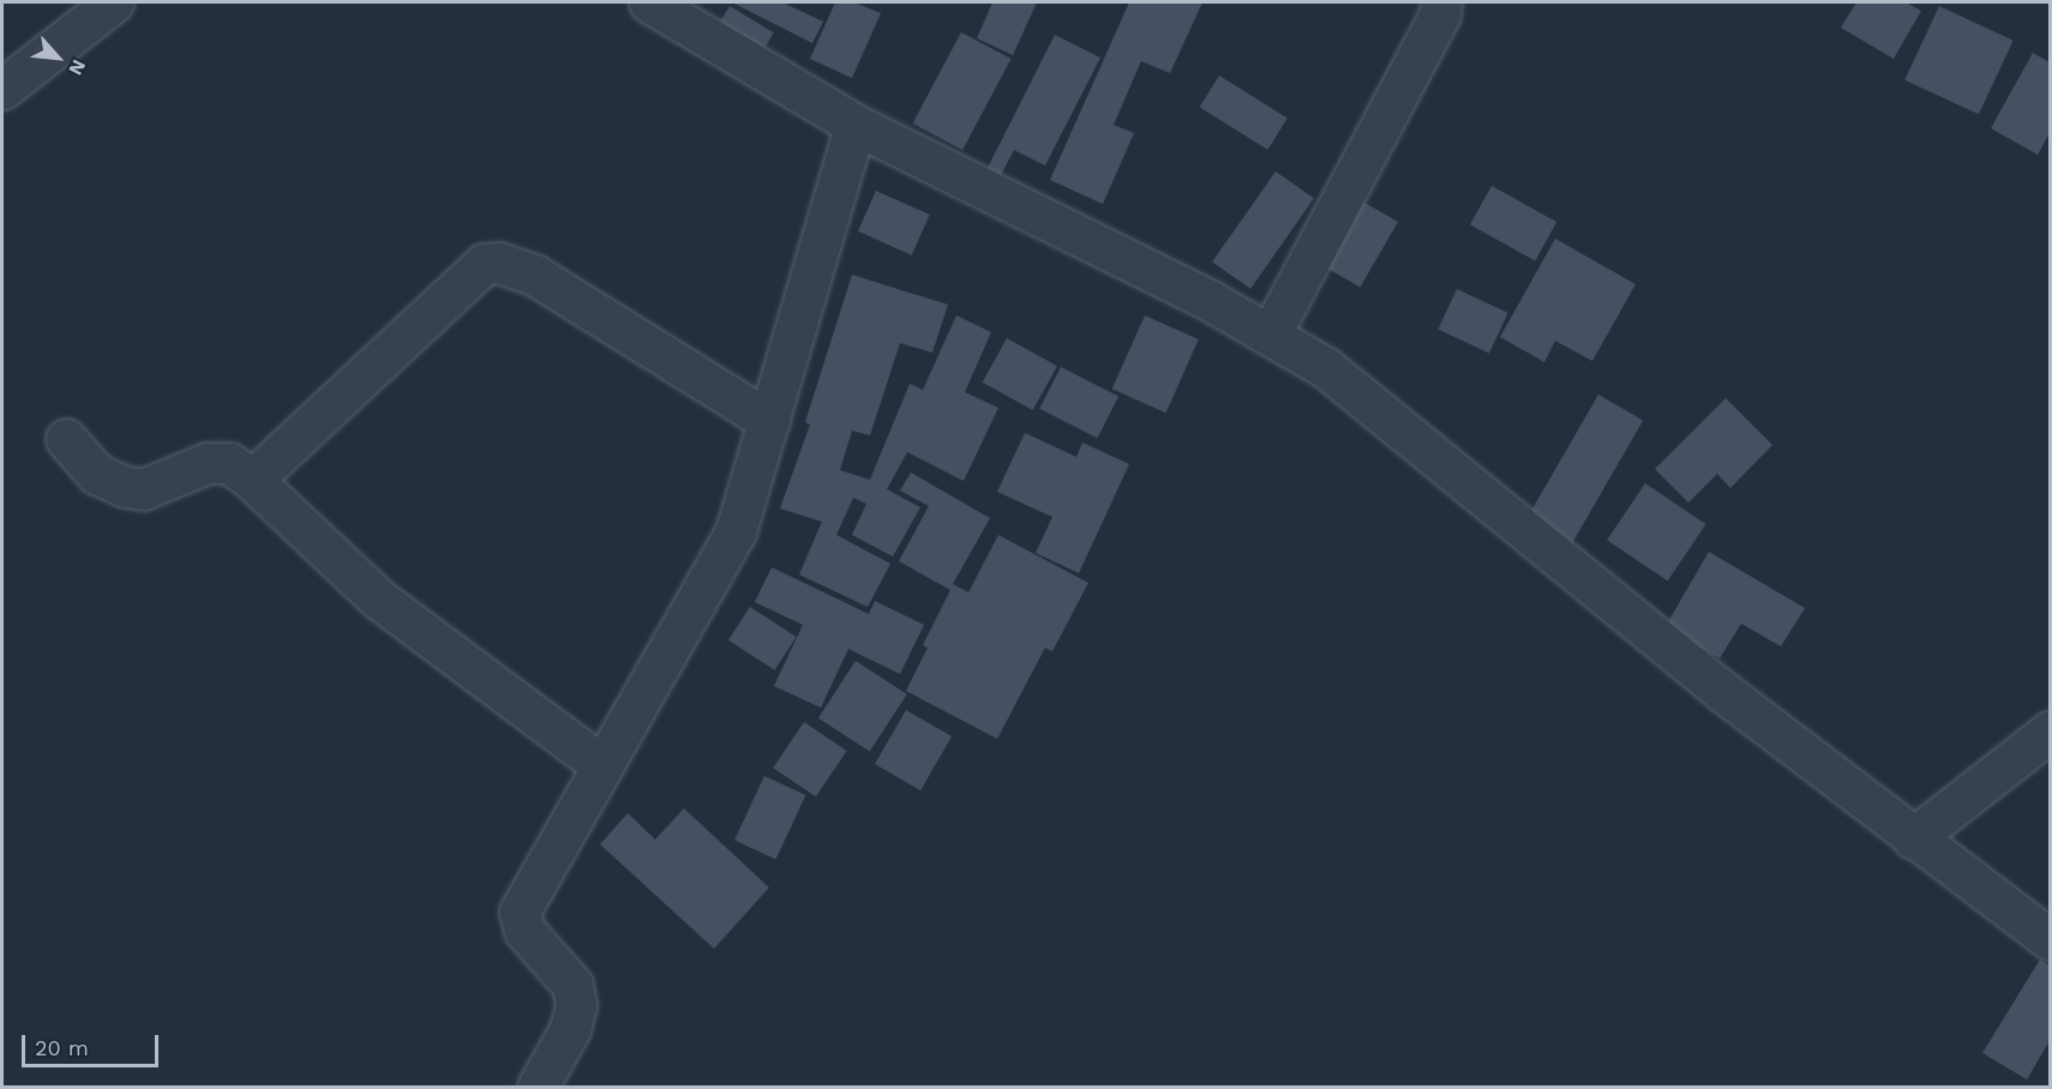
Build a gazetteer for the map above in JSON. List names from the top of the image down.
{
  "scale_bar": "20 m",
  "north": "bottom right"
}
